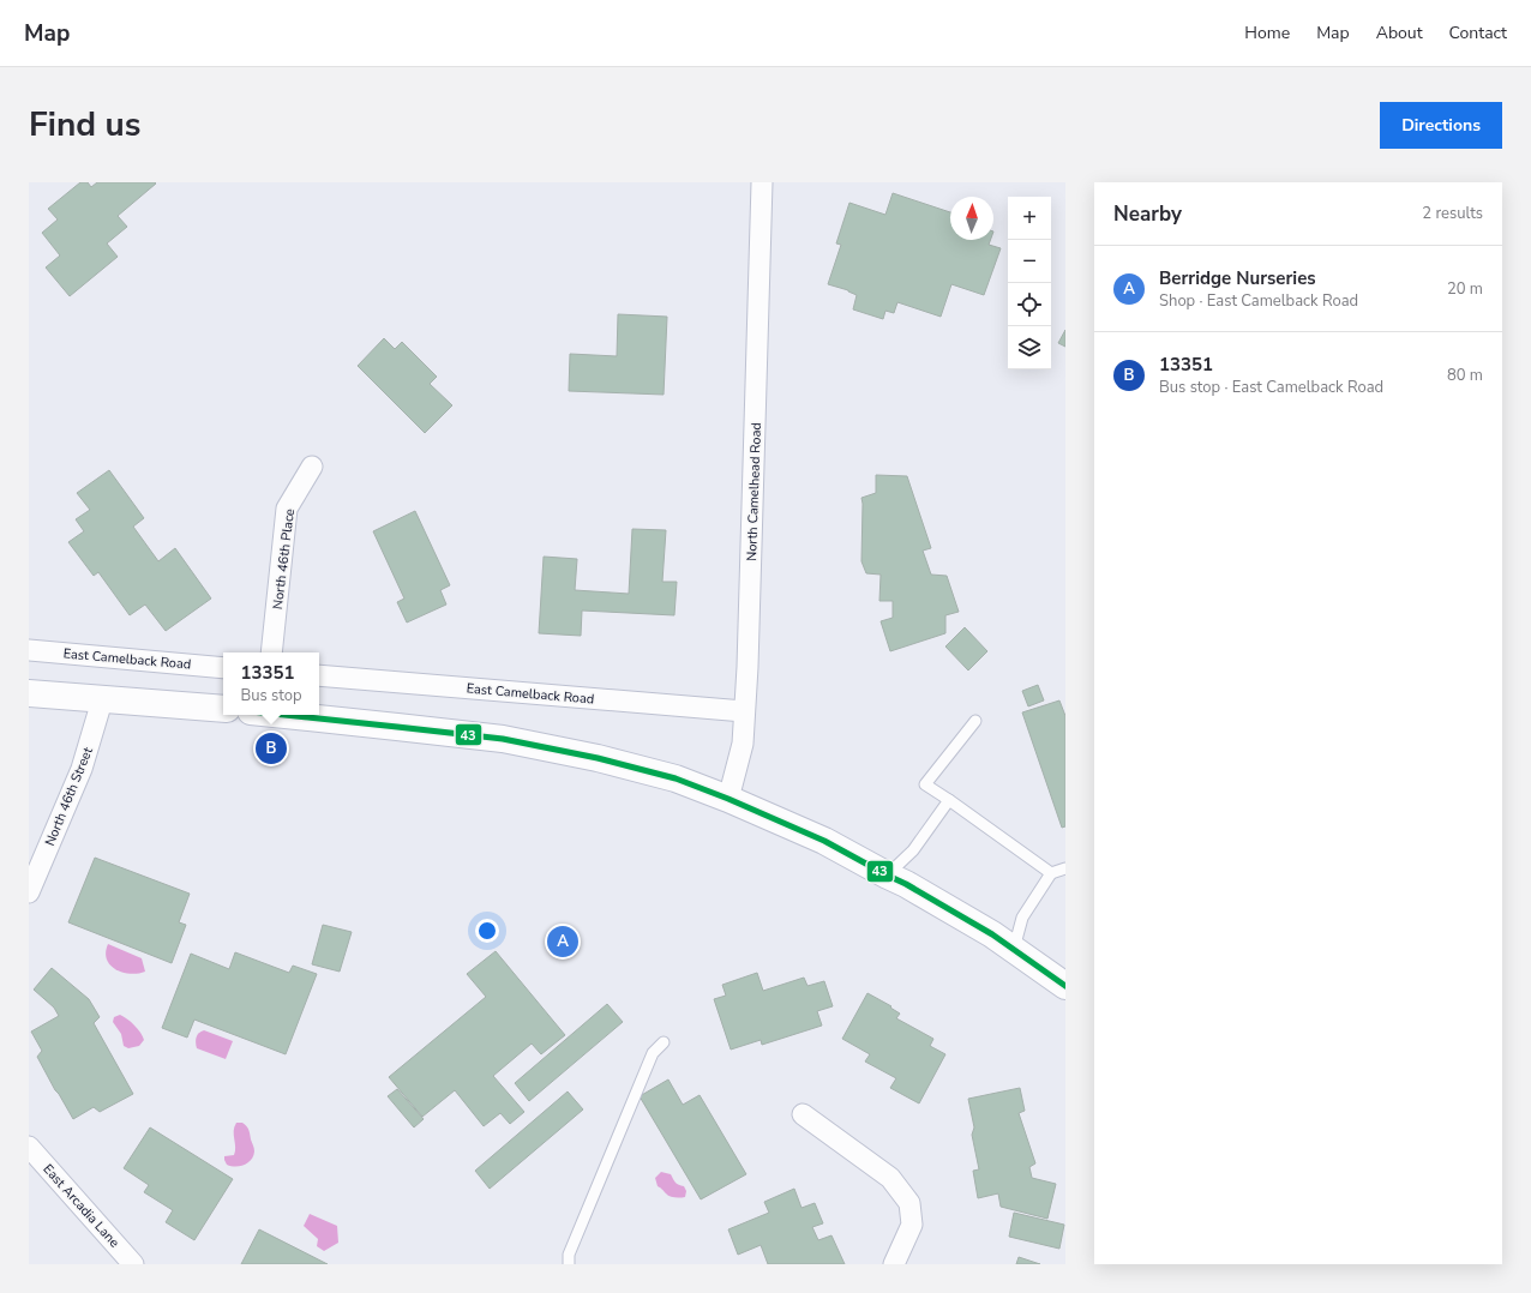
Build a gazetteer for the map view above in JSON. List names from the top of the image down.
{
  "streets": {
    "street": [
      "North Camelhead Road",
      "North 46th Place",
      "East Camelback Road",
      "North 46th Street",
      "East Arcadia Lane"
    ]
  },
  "crossings": [
    ["North Camelhead Road", "East Camelback Road"]
  ],
  "lines": ["transit line 43"],
  "north": "top",
  "page": {
    "header": "Map",
    "nav": [
      "Home",
      "Map",
      "About",
      "Contact"
    ],
    "title": "Find us",
    "buttons": "Directions",
    "heading": ["Nearby", "2 results"],
    "map_buttons": ["+", "−"],
    "list": [
      {
        "mark": "A",
        "name": "Berridge Nurseries",
        "note": "Shop · East Camelback Road",
        "value": "20 m"
      },
      {
        "mark": "B",
        "name": "13351",
        "note": "Bus stop · East Camelback Road",
        "value": "80 m"
      }
    ],
    "popup": ["13351", "Bus stop"],
    "pins": ["B", "A"]
  }
}
